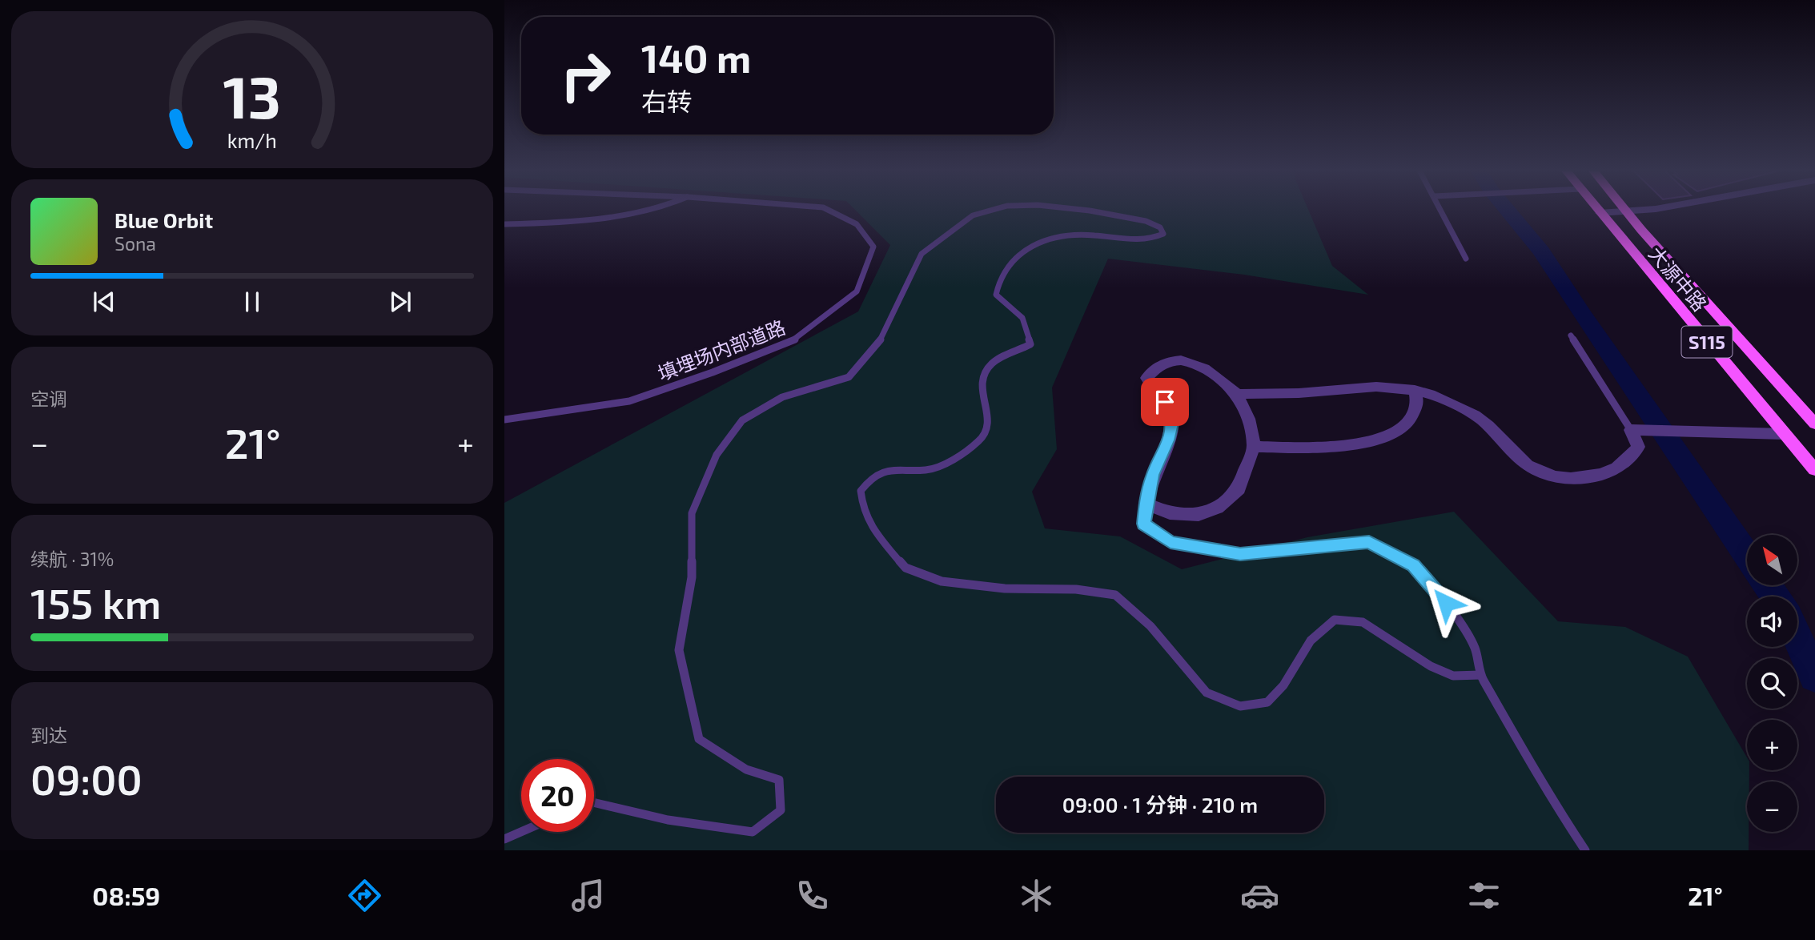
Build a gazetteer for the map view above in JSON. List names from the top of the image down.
{
  "streets": {
    "main road": ["大源中路", "S115"],
    "lane": ["填埋场内部道路"]
  },
  "crossings": [
    ["大源中路", "S115"]
  ],
  "north": "top left",
  "page": {
    "turn": ["140 m", "右转"],
    "song": ["Blue Orbit", "Sona"],
    "tile": [
      "空调",
      ["续航 · 31%", "155 km"],
      ["到达", "09:00"]
    ],
    "heat": ["−", "21°", "+"],
    "map_buttons": ["+", "−"],
    "limit": "20",
    "trip": "09:00 · 1 分钟 · 210 m",
    "tabs": ["08:59", "21°"],
    "gauge": ["13", "km/h"]
  }
}
